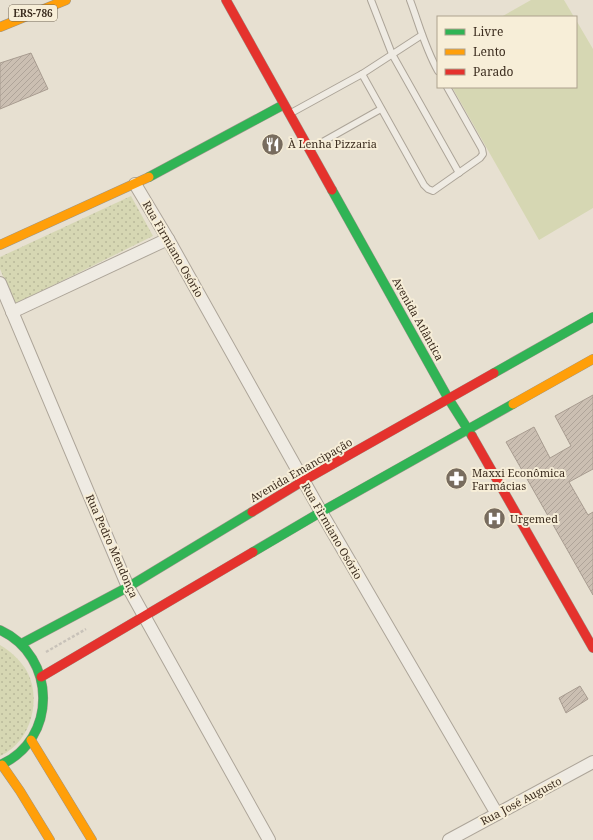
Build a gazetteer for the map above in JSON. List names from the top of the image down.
{
  "streets": {
    "main road": ["ERS-786", "Avenida Atlântica", "Avenida Emancipação"],
    "street": ["Rua Firmiano Osório", "Rua Pedro Mendonça", "Rua José Augusto"]
  },
  "crossings": [
    ["Rua Firmiano Osório", "Avenida Emancipação"],
    ["Rua Firmiano Osório", "Rua José Augusto"],
    ["Avenida Atlântica", "Avenida Emancipação"],
    ["Avenida Emancipação", "Rua Pedro Mendonça"]
  ],
  "places": {
    "restaurant": ["À Lenha Pizzaria"],
    "pharmacy": ["Maxxi Econômica Farmácias"],
    "hospital": ["Urgemed"]
  },
  "legend": ["Livre", "Lento", "Parado"]
}
